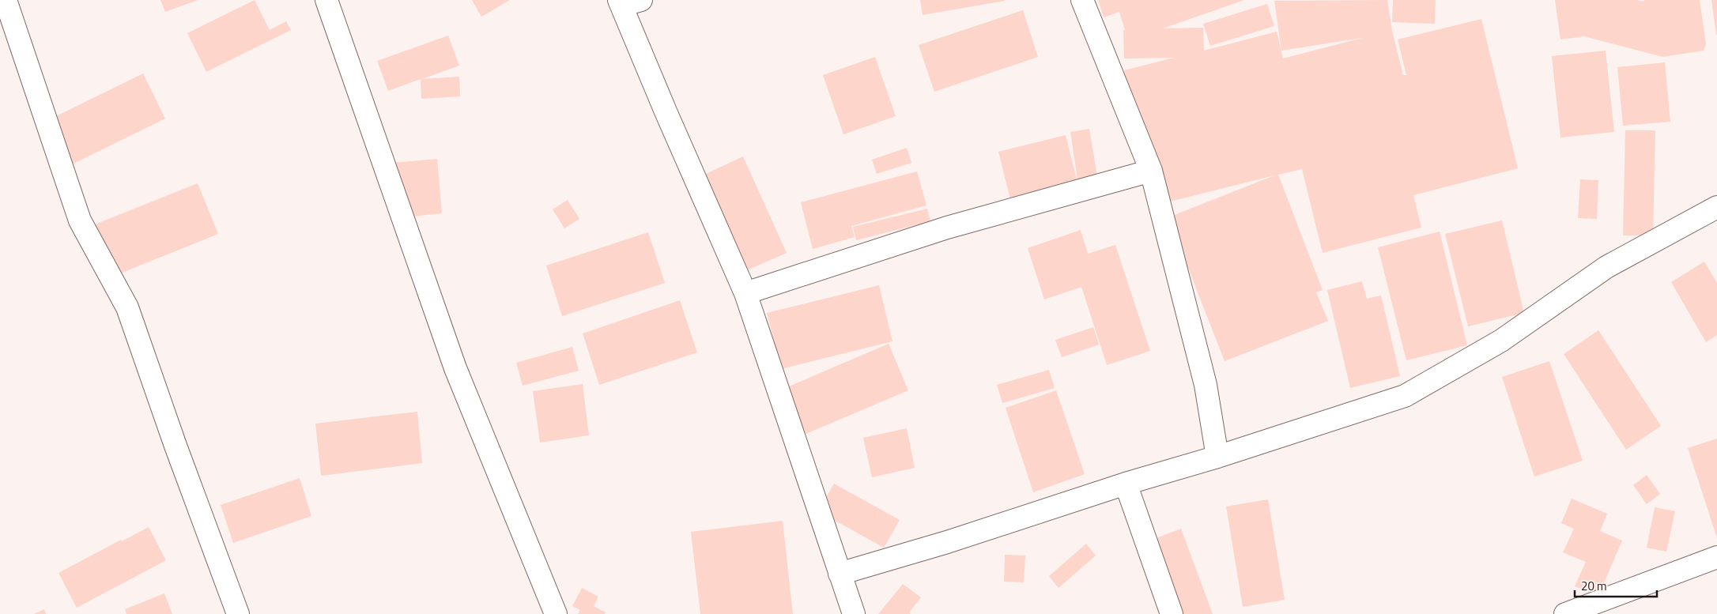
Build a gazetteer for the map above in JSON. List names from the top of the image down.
{
  "scale_bar": "20 m"
}
